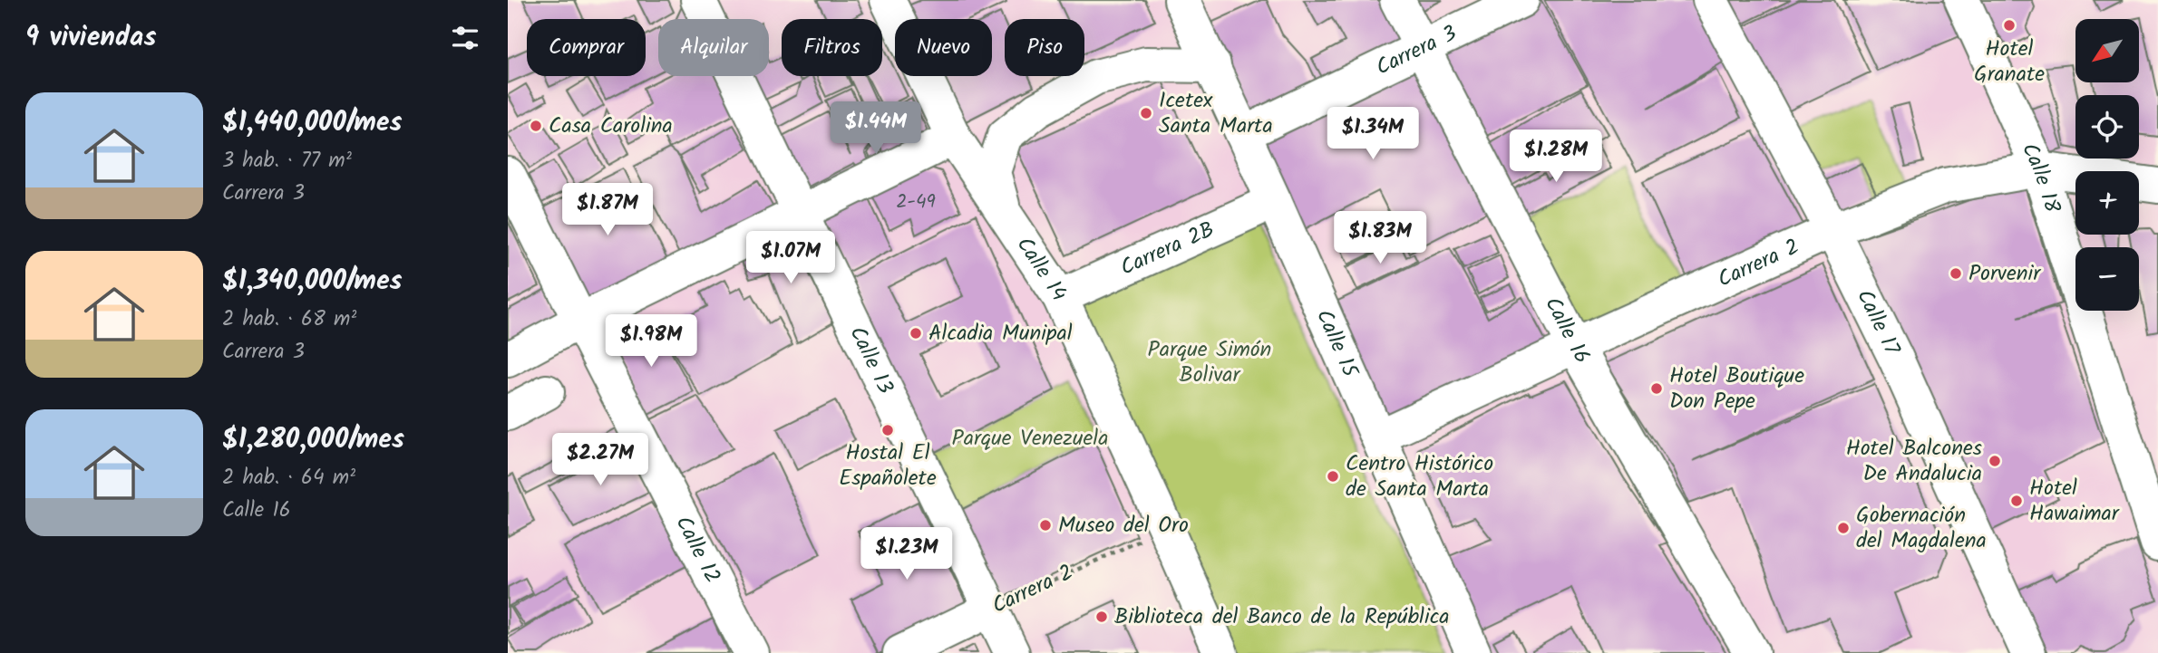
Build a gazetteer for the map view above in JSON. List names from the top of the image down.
{
  "streets": {
    "street": [
      "Carrera 3",
      "Calle 18",
      "Carrera 2B",
      "Carrera 2",
      "Calle 14",
      "Calle 17",
      "Calle 16",
      "Calle 15",
      "Calle 13",
      "Calle 12"
    ]
  },
  "crossings": [
    ["Carrera 3", "Calle 16"],
    ["Carrera 3", "Calle 15"],
    ["Calle 18", "Carrera 2"],
    ["Carrera 2B", "Calle 14"],
    ["Carrera 2B", "Calle 15"],
    ["Carrera 2", "Calle 14"],
    ["Carrera 2", "Calle 17"],
    ["Carrera 2", "Calle 16"],
    ["Carrera 2", "Calle 15"],
    ["Carrera 2", "Calle 13"]
  ],
  "parks": ["Parque Simón Bolivar", "Parque Venezuela"],
  "places": [
    "Hotel Granate",
    "Icetex Santa Marta",
    "Casa Carolina",
    "Porvenir",
    "Alcadia Munipal",
    "Hotel Boutique Don Pepe",
    "Hostal El Españolete",
    "Hotel Balcones De Andalucia",
    "Centro Histórico de Santa Marta",
    "Hotel Hawaimar",
    "Museo del Oro",
    "Gobernación del Magdalena",
    "Biblioteca del Banco de la República"
  ],
  "house_numbers": ["2-49"],
  "north": "bottom left",
  "page": {
    "heading": "9 viviendas",
    "map_buttons": ["+", "−"],
    "chip": [
      "Comprar",
      "Alquilar",
      "Filtros",
      "Nuevo",
      "Piso"
    ],
    "list": [
      {
        "name": "$1,440,000/mes",
        "note": "3 hab. · 77 m² · Carrera 3"
      },
      {
        "name": "$1,340,000/mes",
        "note": "2 hab. · 68 m² · Carrera 3"
      },
      {
        "name": "$1,280,000/mes",
        "note": "2 hab. · 64 m² · Calle 16"
      }
    ],
    "price": [
      "$1.44M",
      "$1.34M",
      "$1.28M",
      "$1.87M",
      "$1.83M",
      "$1.07M",
      "$1.98M",
      "$2.27M",
      "$1.23M"
    ]
  }
}
